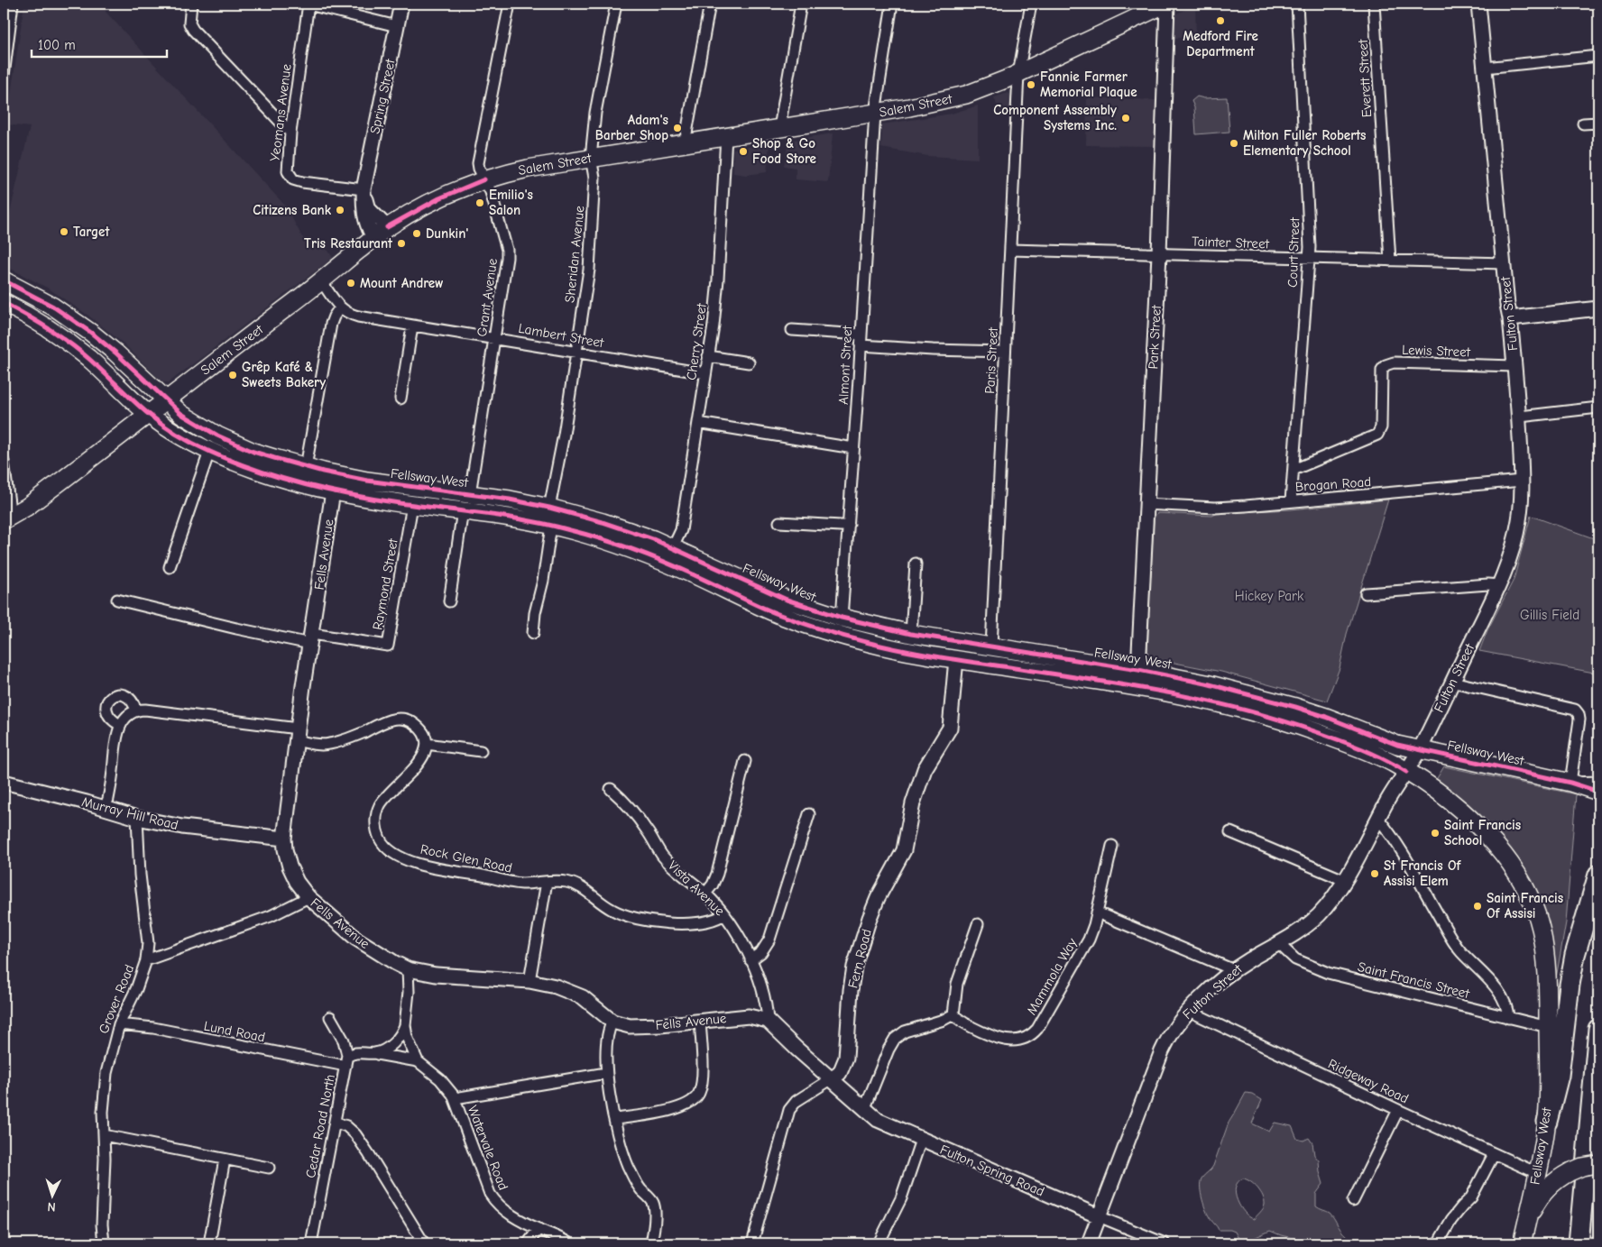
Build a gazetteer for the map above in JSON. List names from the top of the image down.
{
  "streets": {
    "main road": ["Salem Street", "Fellsway West"],
    "street": [
      "Everett Street",
      "Spring Street",
      "Yeomans Avenue",
      "Tainter Street",
      "Court Street",
      "Sheridan Avenue",
      "Grant Avenue",
      "Fulton Street",
      "Lambert Street",
      "Park Street",
      "Cherry Street",
      "Lewis Street",
      "Paris Street",
      "Almont Street",
      "Brogan Road",
      "Fells Avenue",
      "Raymond Street",
      "Murray Hill Road",
      "Rock Glen Road",
      "Vista Avenue",
      "Fern Road",
      "Mammola Way",
      "Saint Francis Street",
      "Grover Road",
      "Lund Road",
      "Ridgeway Road",
      "Cedar Road North",
      "Watervale Road",
      "Fulton Spring Road"
    ]
  },
  "crossings": [
    ["Everett Street", "Tainter Street"],
    ["Spring Street", "Salem Street"],
    ["Spring Street", "Yeomans Avenue"],
    ["Salem Street", "Sheridan Avenue"],
    ["Salem Street", "Grant Avenue"],
    ["Salem Street", "Park Street"],
    ["Salem Street", "Cherry Street"],
    ["Salem Street", "Paris Street"],
    ["Salem Street", "Almont Street"],
    ["Salem Street", "Fellsway West"],
    ["Tainter Street", "Court Street"],
    ["Tainter Street", "Fulton Street"],
    ["Tainter Street", "Park Street"],
    ["Tainter Street", "Paris Street"],
    ["Court Street", "Lewis Street"],
    ["Court Street", "Brogan Road"],
    ["Sheridan Avenue", "Lambert Street"],
    ["Sheridan Avenue", "Fellsway West"],
    ["Grant Avenue", "Lambert Street"],
    ["Grant Avenue", "Fellsway West"],
    ["Fulton Street", "Lewis Street"],
    ["Fulton Street", "Fellsway West"],
    ["Fulton Street", "Brogan Road"],
    ["Fulton Street", "Saint Francis Street"],
    ["Fulton Street", "Ridgeway Road"],
    ["Fulton Street", "Fulton Spring Road"],
    ["Lambert Street", "Cherry Street"],
    ["Park Street", "Fellsway West"],
    ["Park Street", "Brogan Road"],
    ["Cherry Street", "Fellsway West"],
    ["Paris Street", "Fellsway West"],
    ["Almont Street", "Fellsway West"],
    ["Fellsway West", "Fells Avenue"],
    ["Fellsway West", "Raymond Street"],
    ["Fellsway West", "Fern Road"],
    ["Fellsway West", "Saint Francis Street"],
    ["Fellsway West", "Ridgeway Road"],
    ["Fells Avenue", "Raymond Street"],
    ["Fells Avenue", "Murray Hill Road"],
    ["Fells Avenue", "Vista Avenue"],
    ["Fells Avenue", "Watervale Road"],
    ["Murray Hill Road", "Grover Road"],
    ["Rock Glen Road", "Vista Avenue"],
    ["Fern Road", "Fulton Spring Road"],
    ["Grover Road", "Lund Road"],
    ["Lund Road", "Cedar Road North"],
    ["Lund Road", "Watervale Road"]
  ],
  "parks": ["Hickey Park", "Gillis Field"],
  "places": [
    "Medford Fire Department",
    "Fannie Farmer Memorial Plaque",
    "Component Assembly Systems Inc.",
    "Adam's Barber Shop",
    "Milton Fuller Roberts Elementary School",
    "Shop & Go Food Store",
    "Emilio's Salon",
    "Citizens Bank",
    "Target",
    "Dunkin'",
    "Tris Restaurant",
    "Mount Andrew",
    "Grêp Kafé & Sweets Bakery",
    "Saint Francis School",
    "St Francis Of Assisi Elem",
    "Saint Francis Of Assisi"
  ],
  "scale_bar": "100 m",
  "north": "bottom"
}
